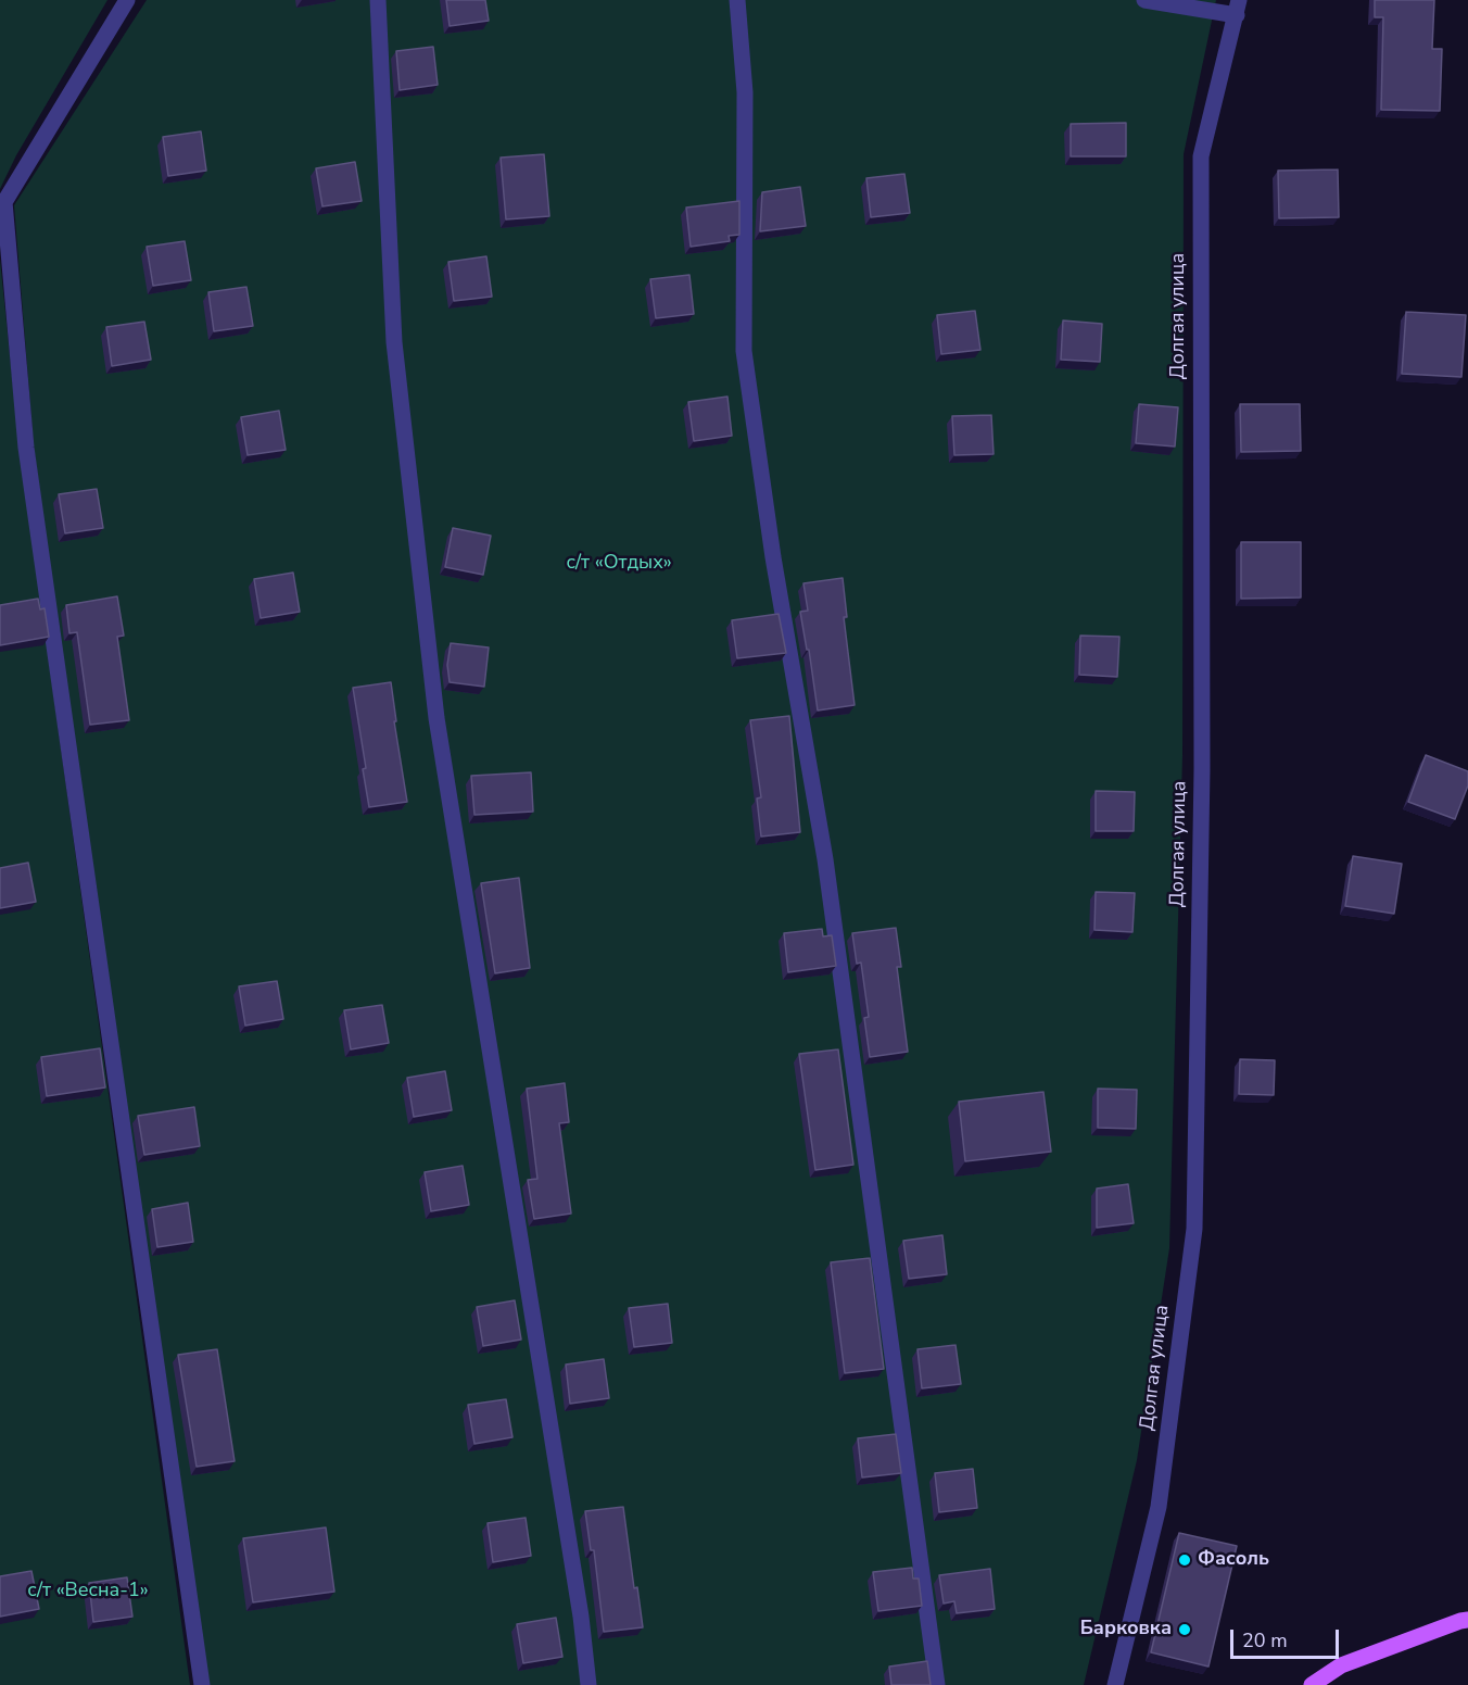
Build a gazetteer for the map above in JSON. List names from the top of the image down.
{
  "streets": {
    "street": ["Долгая улица"]
  },
  "parks": ["с/т «Отдых»", "с/т «Весна-1»"],
  "places": ["Фасоль", "Барковка"],
  "scale_bar": "20 m"
}
